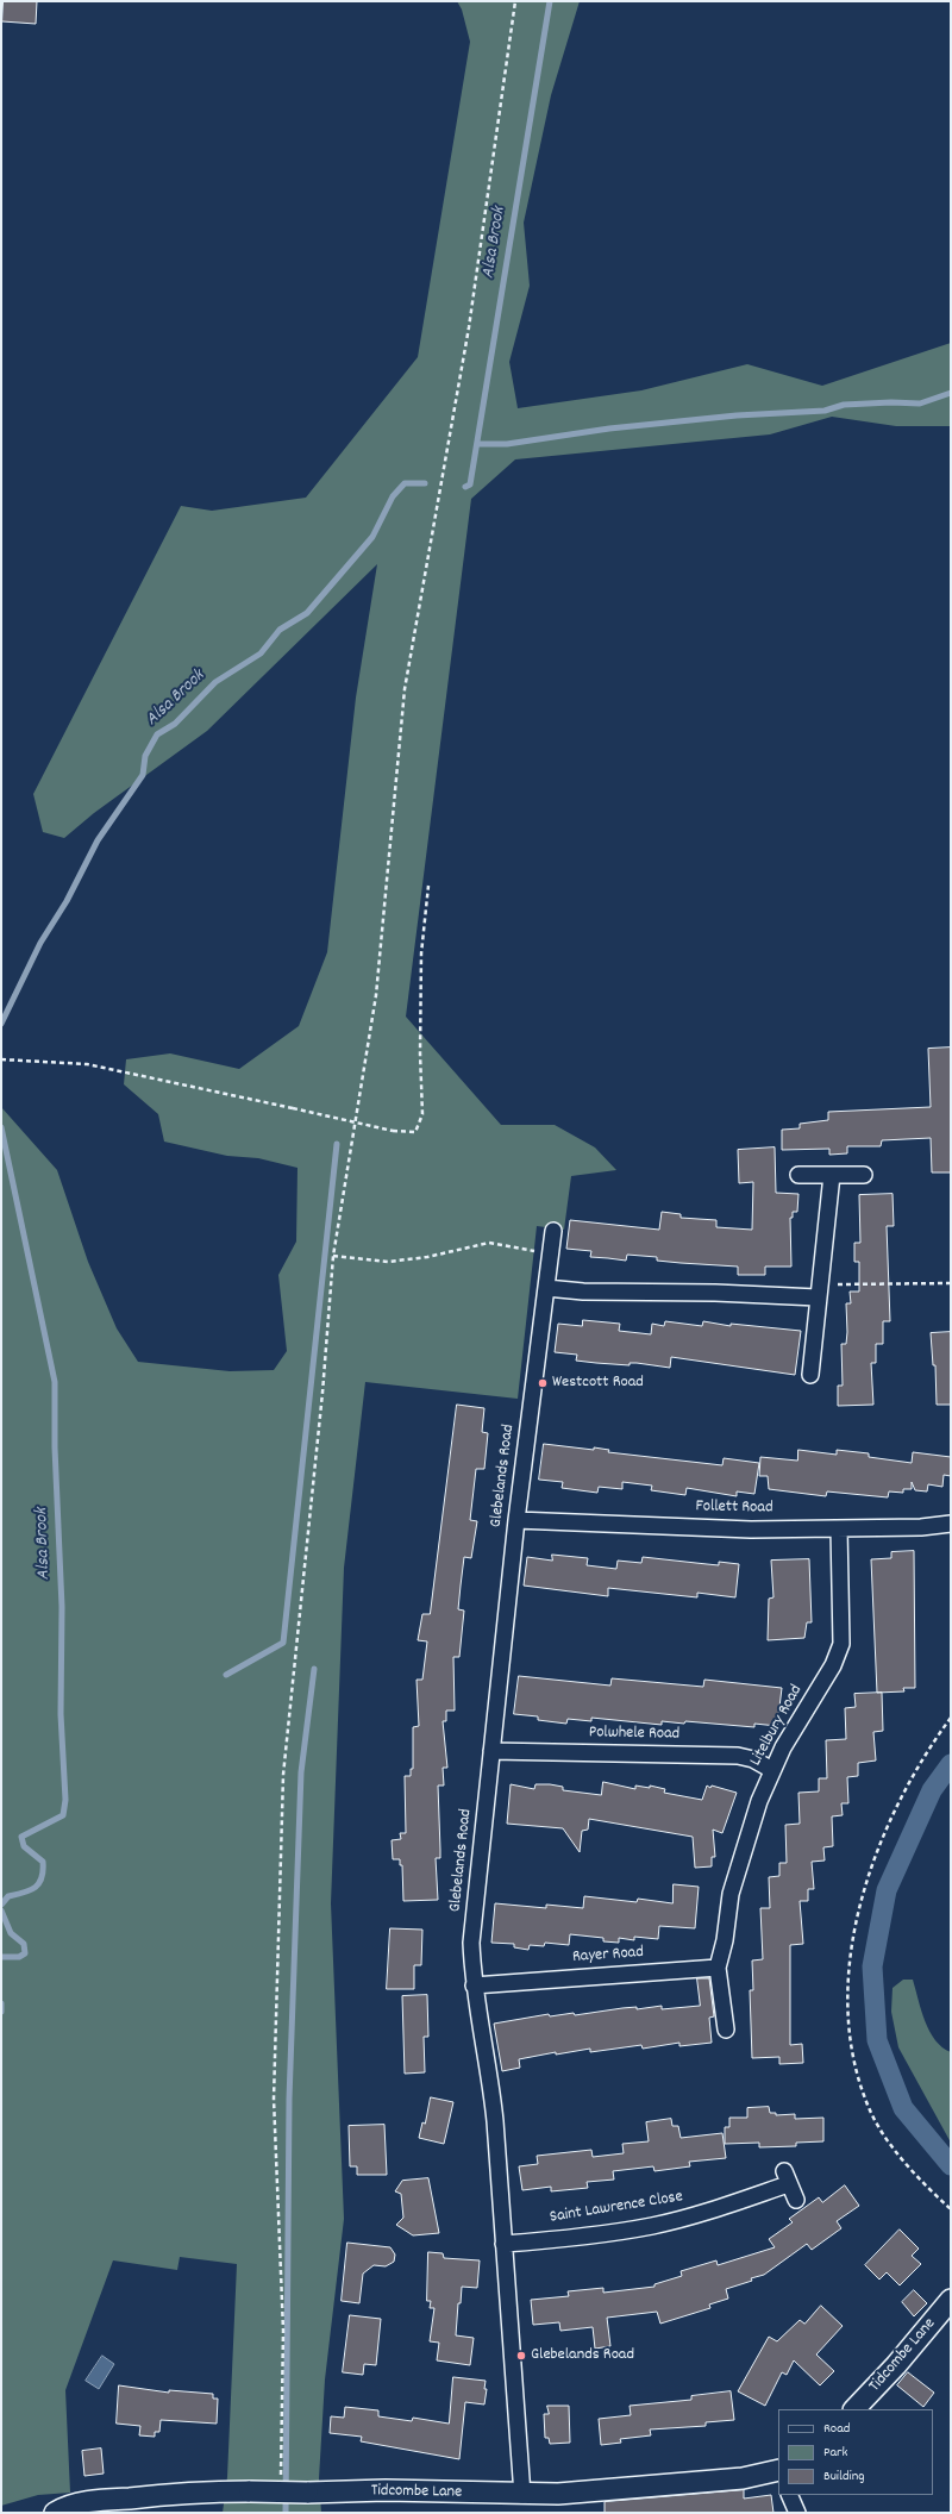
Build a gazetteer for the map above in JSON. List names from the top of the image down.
{
  "streets": {
    "street": [
      "Glebelands Road",
      "Follett Road",
      "Litelbury Road",
      "Polwhele Road",
      "Rayer Road",
      "Saint Lawrence Close",
      "Tidcombe Lane"
    ]
  },
  "crossings": [
    ["Glebelands Road", "Follett Road"],
    ["Glebelands Road", "Polwhele Road"],
    ["Glebelands Road", "Rayer Road"],
    ["Glebelands Road", "Saint Lawrence Close"],
    ["Glebelands Road", "Tidcombe Lane"],
    ["Follett Road", "Litelbury Road"],
    ["Litelbury Road", "Polwhele Road"],
    ["Litelbury Road", "Rayer Road"]
  ],
  "water": ["Alsa Brook"],
  "places": ["Westcott Road", "Glebelands Road"],
  "legend": ["Road", "Park", "Building"]
}
